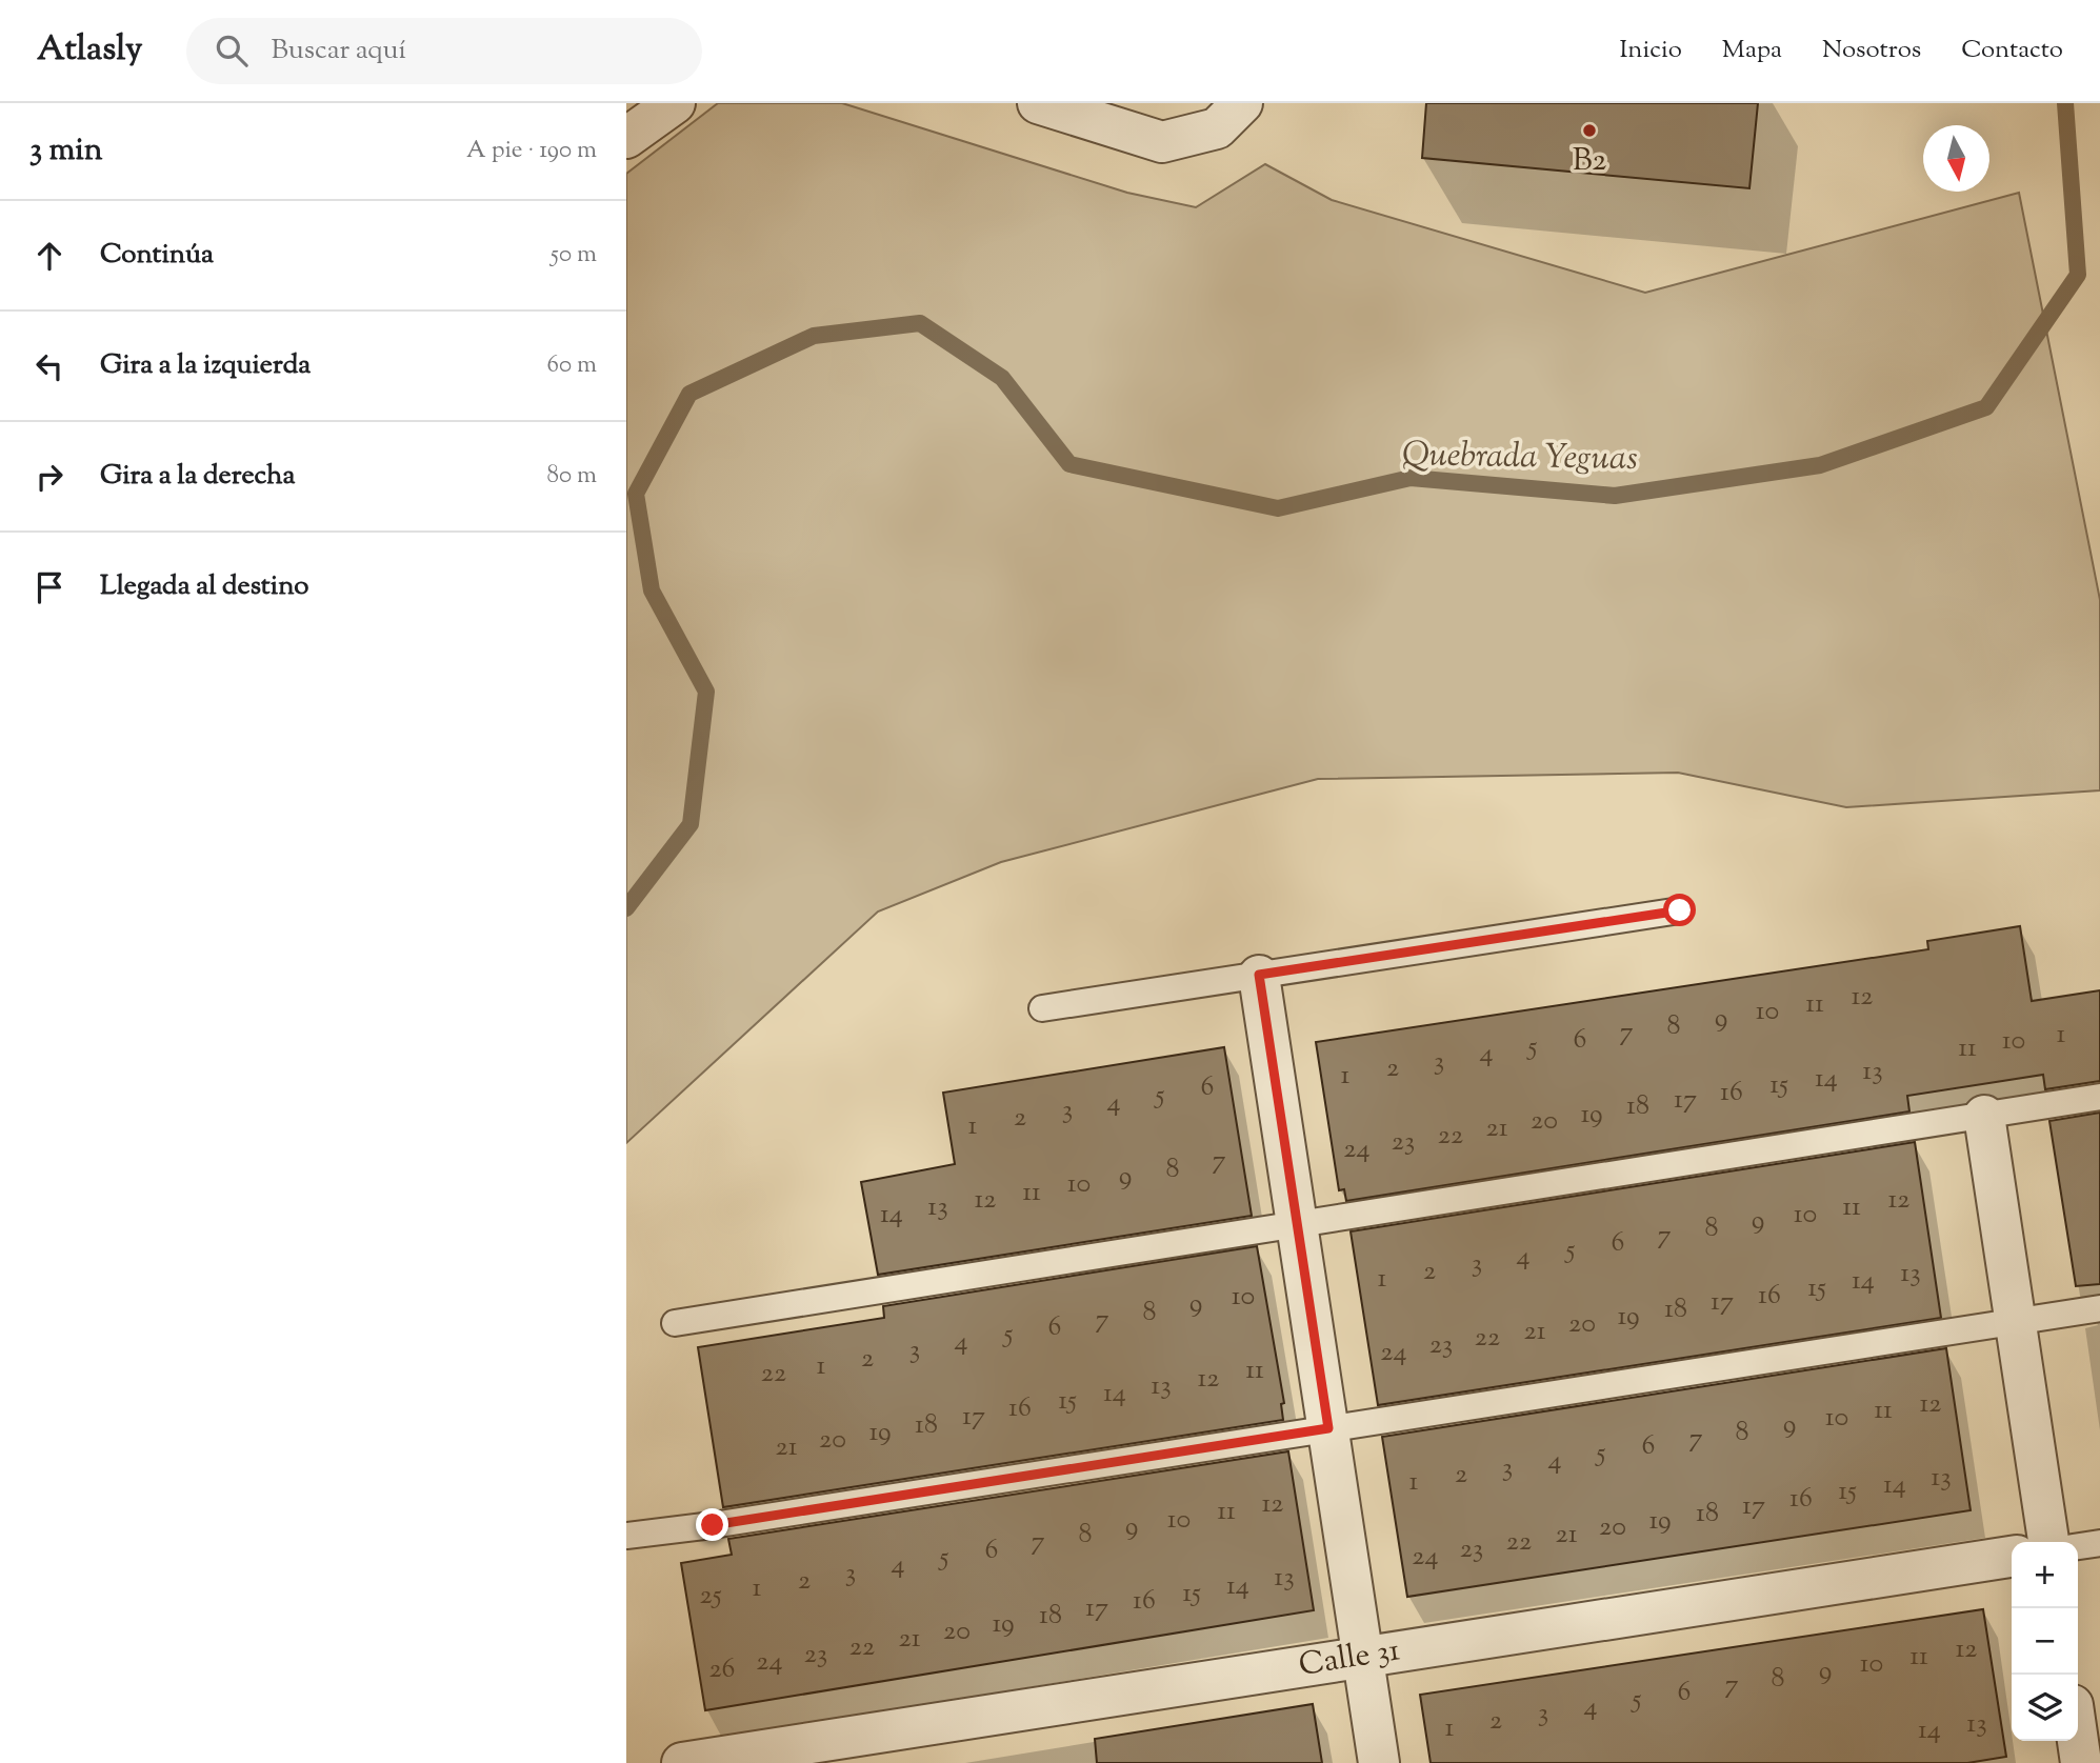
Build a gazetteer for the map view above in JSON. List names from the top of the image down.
{
  "streets": {
    "street": ["Calle 31"]
  },
  "water": ["Quebrada Yeguas"],
  "places": ["B2"],
  "house_numbers": [
    "12",
    "11",
    "10",
    "9",
    "8",
    "7",
    "1",
    "6",
    "10",
    "5",
    "11",
    "4",
    "3",
    "2",
    "13",
    "1",
    "14",
    "15",
    "6",
    "16",
    "5",
    "17",
    "4",
    "18",
    "3",
    "19",
    "2",
    "20",
    "1",
    "21",
    "22",
    "23",
    "24",
    "7",
    "8",
    "9",
    "10",
    "11",
    "12",
    "12",
    "13",
    "11",
    "14",
    "10",
    "9",
    "8",
    "7",
    "6",
    "5",
    "4",
    "3",
    "2",
    "13",
    "1",
    "14",
    "15",
    "16",
    "10",
    "17",
    "9",
    "18",
    "8",
    "19",
    "7",
    "20",
    "6",
    "21",
    "5",
    "22",
    "4",
    "23",
    "3",
    "24",
    "2",
    "1",
    "11",
    "22",
    "12",
    "13",
    "14",
    "15",
    "12",
    "16",
    "11",
    "17",
    "10",
    "18",
    "9",
    "19",
    "8",
    "7",
    "20",
    "6",
    "21",
    "5",
    "4",
    "3",
    "2",
    "13",
    "1",
    "14",
    "15",
    "16",
    "12",
    "17",
    "11",
    "18",
    "10",
    "19",
    "9",
    "20",
    "8",
    "21",
    "7",
    "22",
    "23",
    "6",
    "24",
    "5",
    "4",
    "3",
    "13",
    "2",
    "14",
    "1",
    "15",
    "25",
    "16",
    "17",
    "18",
    "19",
    "20",
    "21",
    "22",
    "12",
    "23",
    "11",
    "24",
    "10",
    "26",
    "9",
    "8",
    "7",
    "6",
    "5",
    "4",
    "3",
    "2",
    "13",
    "1",
    "14"
  ],
  "north": "bottom",
  "page": {
    "header": "Atlasly",
    "search": "Buscar aquí",
    "nav": [
      "Inicio",
      "Mapa",
      "Nosotros",
      "Contacto"
    ],
    "heading": ["3 min", "A pie · 190 m"],
    "list": [
      ["Continúa", "50 m"],
      ["Gira a la izquierda", "60 m"],
      ["Gira a la derecha", "80 m"],
      "Llegada al destino"
    ],
    "map_buttons": ["+", "−"]
  }
}
